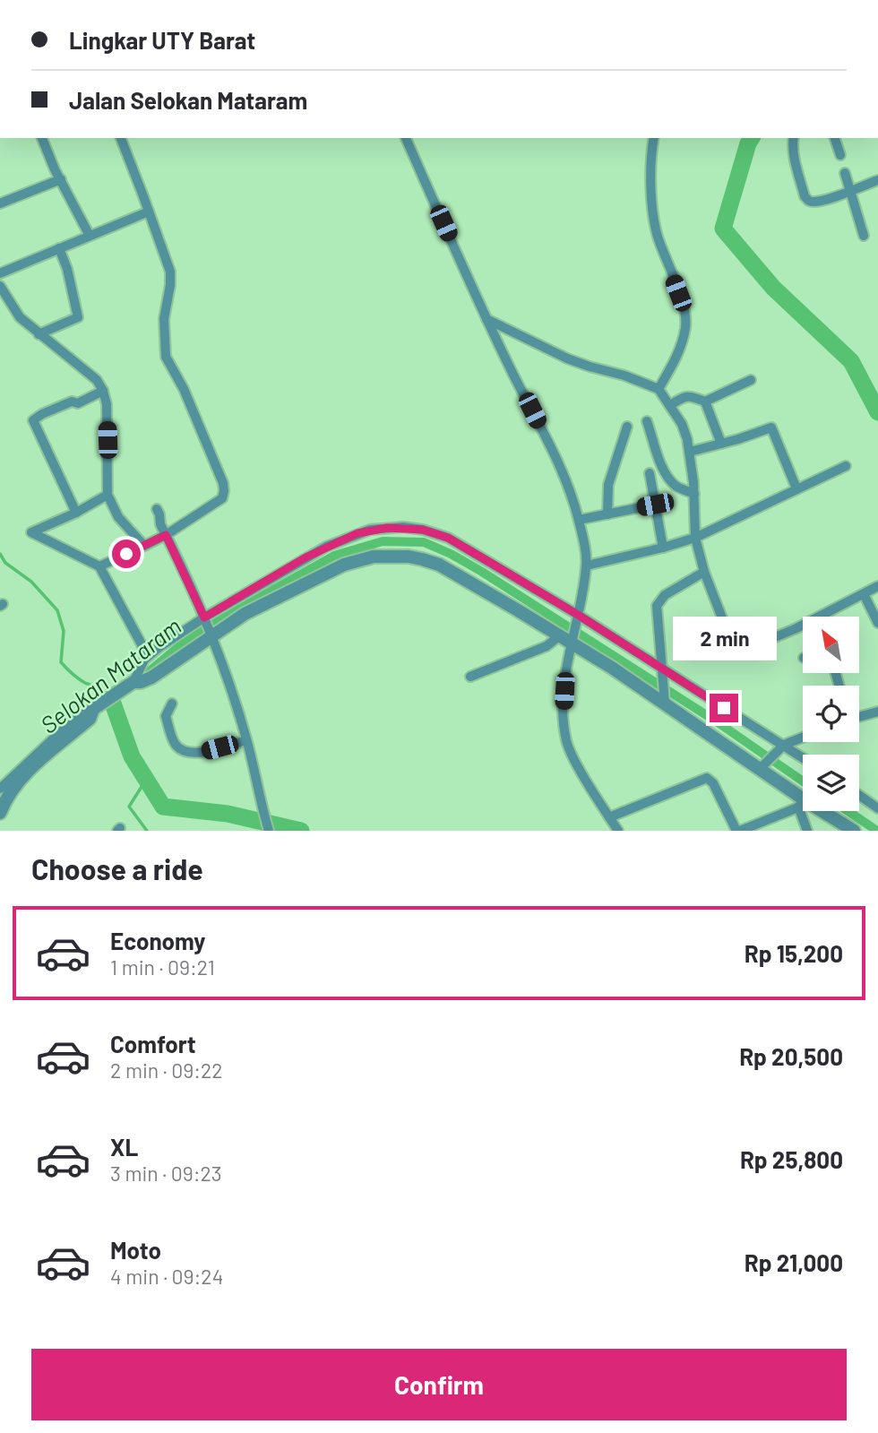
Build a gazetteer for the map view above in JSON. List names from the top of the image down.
{
  "water": ["Selokan Mataram"],
  "north": "top left",
  "page": {
    "banner": ["Lingkar UTY Barat", "Jalan Selokan Mataram"],
    "bubble": "2 min",
    "heading": "Choose a ride",
    "list": [
      {
        "name": "Economy",
        "note": "1 min · 09:21",
        "value": "Rp 15,200"
      },
      {
        "name": "Comfort",
        "note": "2 min · 09:22",
        "value": "Rp 20,500"
      },
      {
        "name": "XL",
        "note": "3 min · 09:23",
        "value": "Rp 25,800"
      },
      {
        "name": "Moto",
        "note": "4 min · 09:24",
        "value": "Rp 21,000"
      }
    ],
    "buttons": "Confirm"
  }
}
